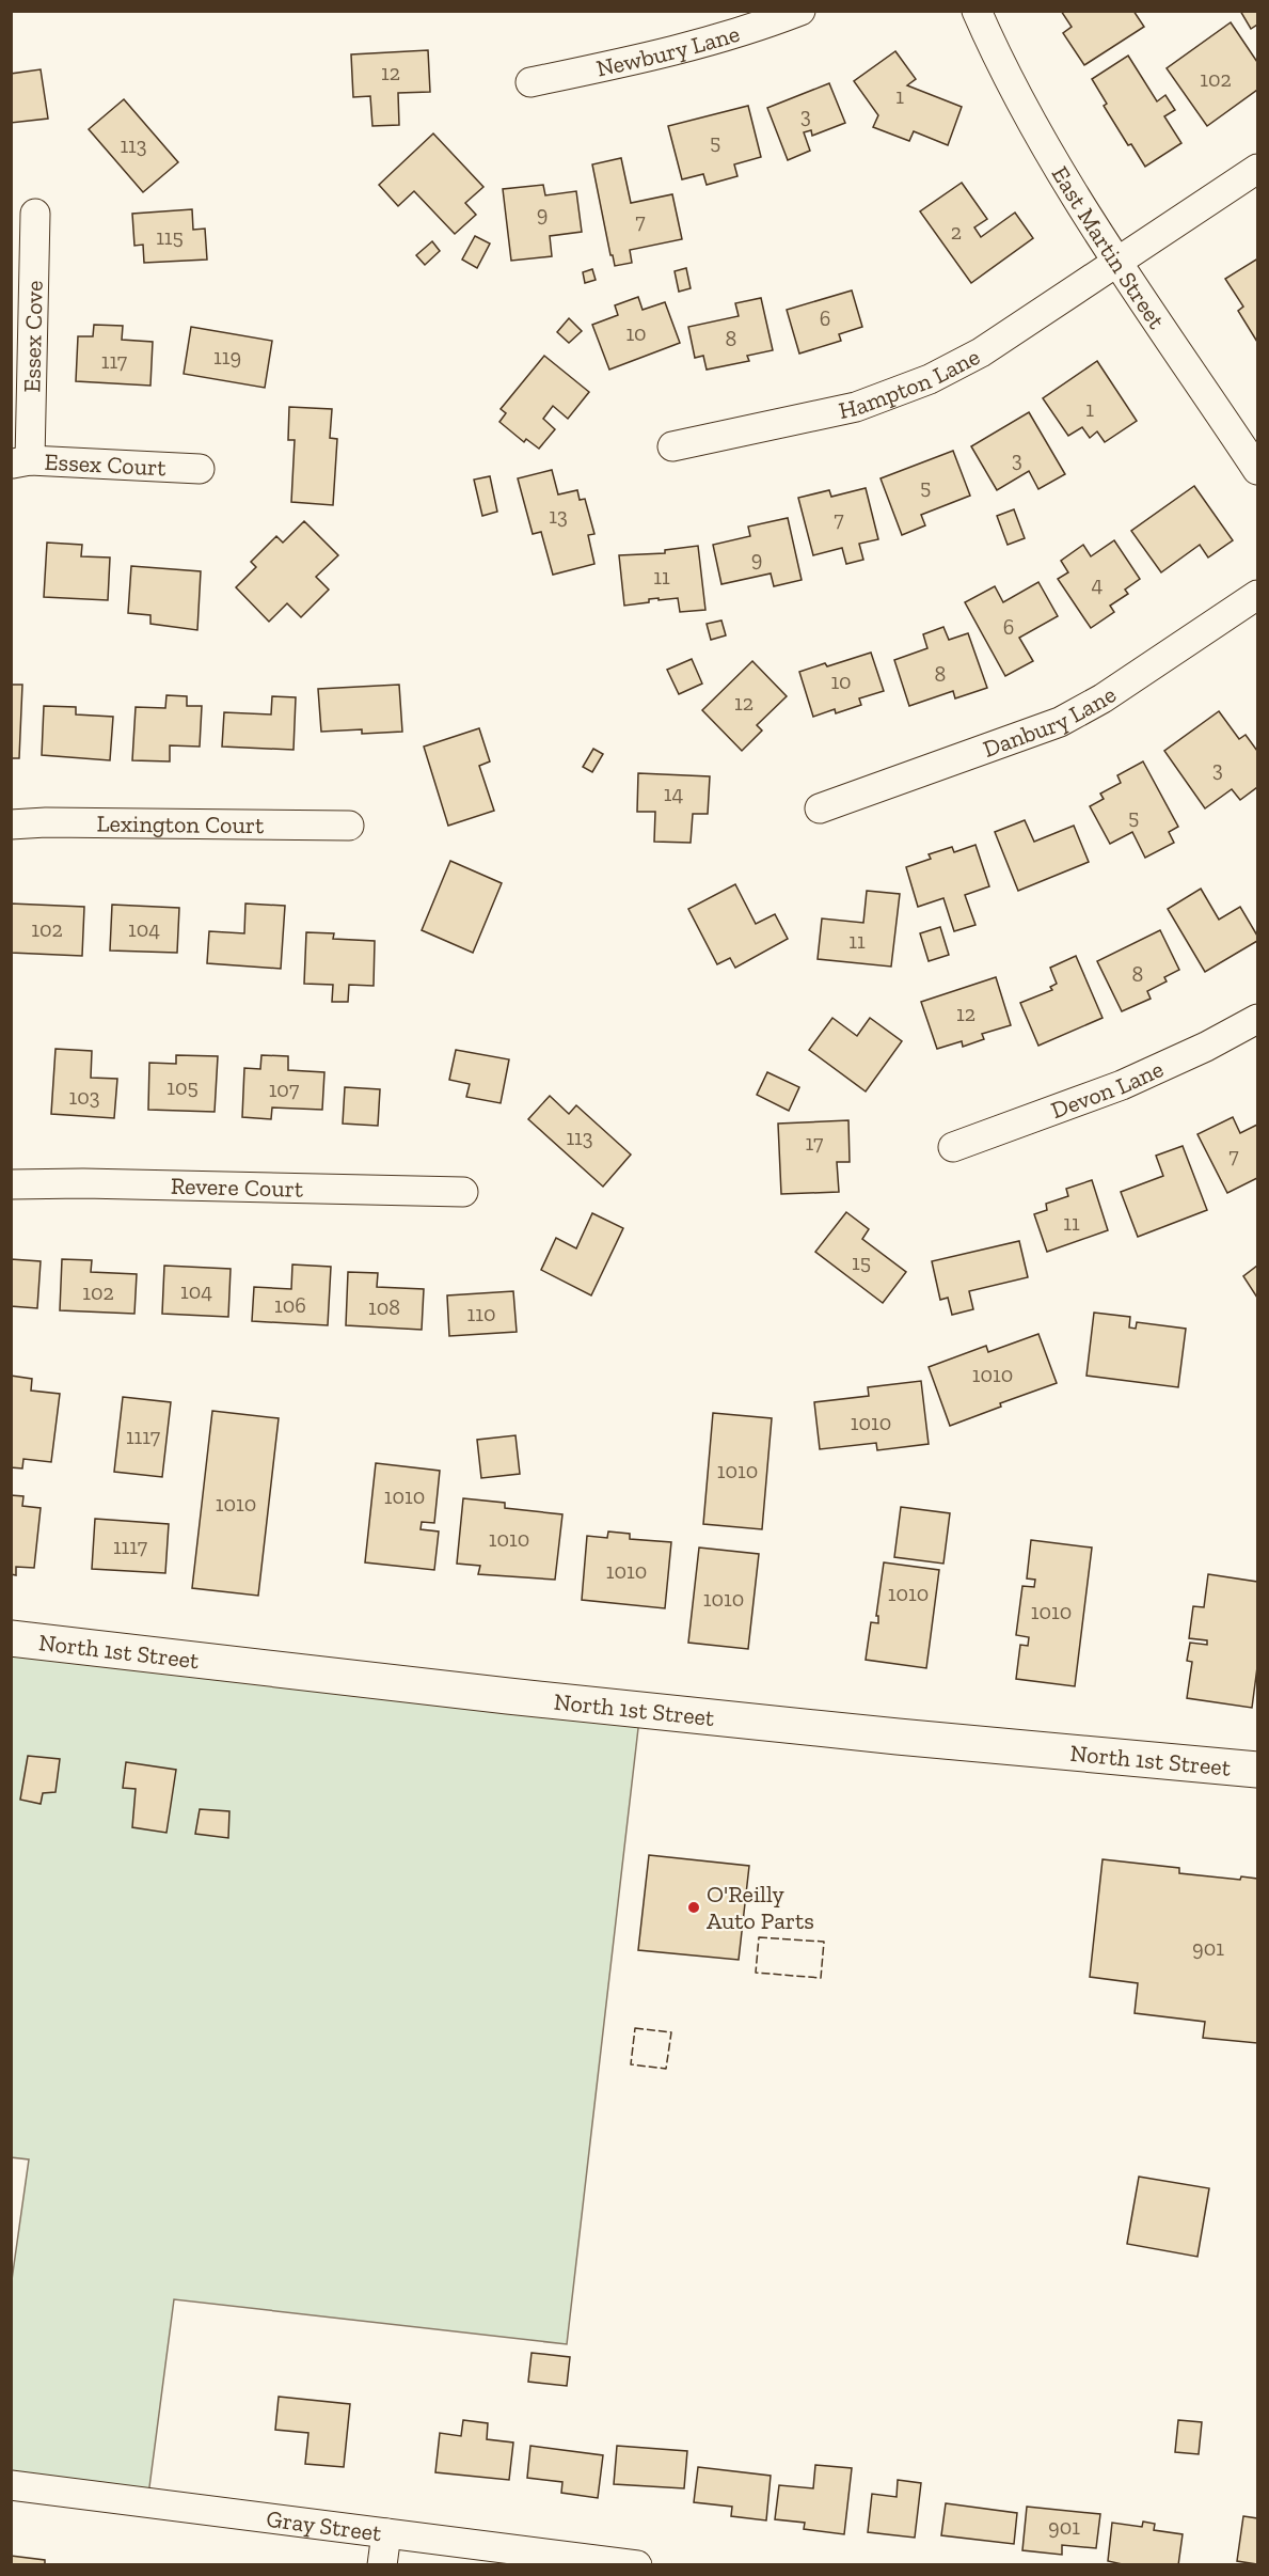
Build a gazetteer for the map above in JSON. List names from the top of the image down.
{
  "streets": {
    "main road": ["North 1st Street"],
    "street": [
      "Newbury Lane",
      "East Martin Street",
      "Essex Cove",
      "Hampton Lane",
      "Essex Court",
      "Danbury Lane",
      "Lexington Court",
      "Devon Lane",
      "Revere Court",
      "Gray Street"
    ]
  },
  "crossings": [
    ["East Martin Street", "Hampton Lane"],
    ["Essex Cove", "Essex Court"]
  ],
  "places": ["O'Reilly Auto Parts"],
  "house_numbers": [
    "12",
    "102",
    "1",
    "3",
    "5",
    "113",
    "9",
    "7",
    "2",
    "115",
    "6",
    "10",
    "8",
    "119",
    "117",
    "1",
    "3",
    "5",
    "13",
    "7",
    "9",
    "11",
    "4",
    "6",
    "8",
    "10",
    "12",
    "3",
    "14",
    "5",
    "102",
    "104",
    "11",
    "8",
    "12",
    "105",
    "107",
    "103",
    "113",
    "17",
    "7",
    "11",
    "15",
    "104",
    "102",
    "106",
    "108",
    "110",
    "1010",
    "1010",
    "1117",
    "1010",
    "1010",
    "1010",
    "1010",
    "1117",
    "1010",
    "1010",
    "1010",
    "1010",
    "901",
    "901"
  ]
}
